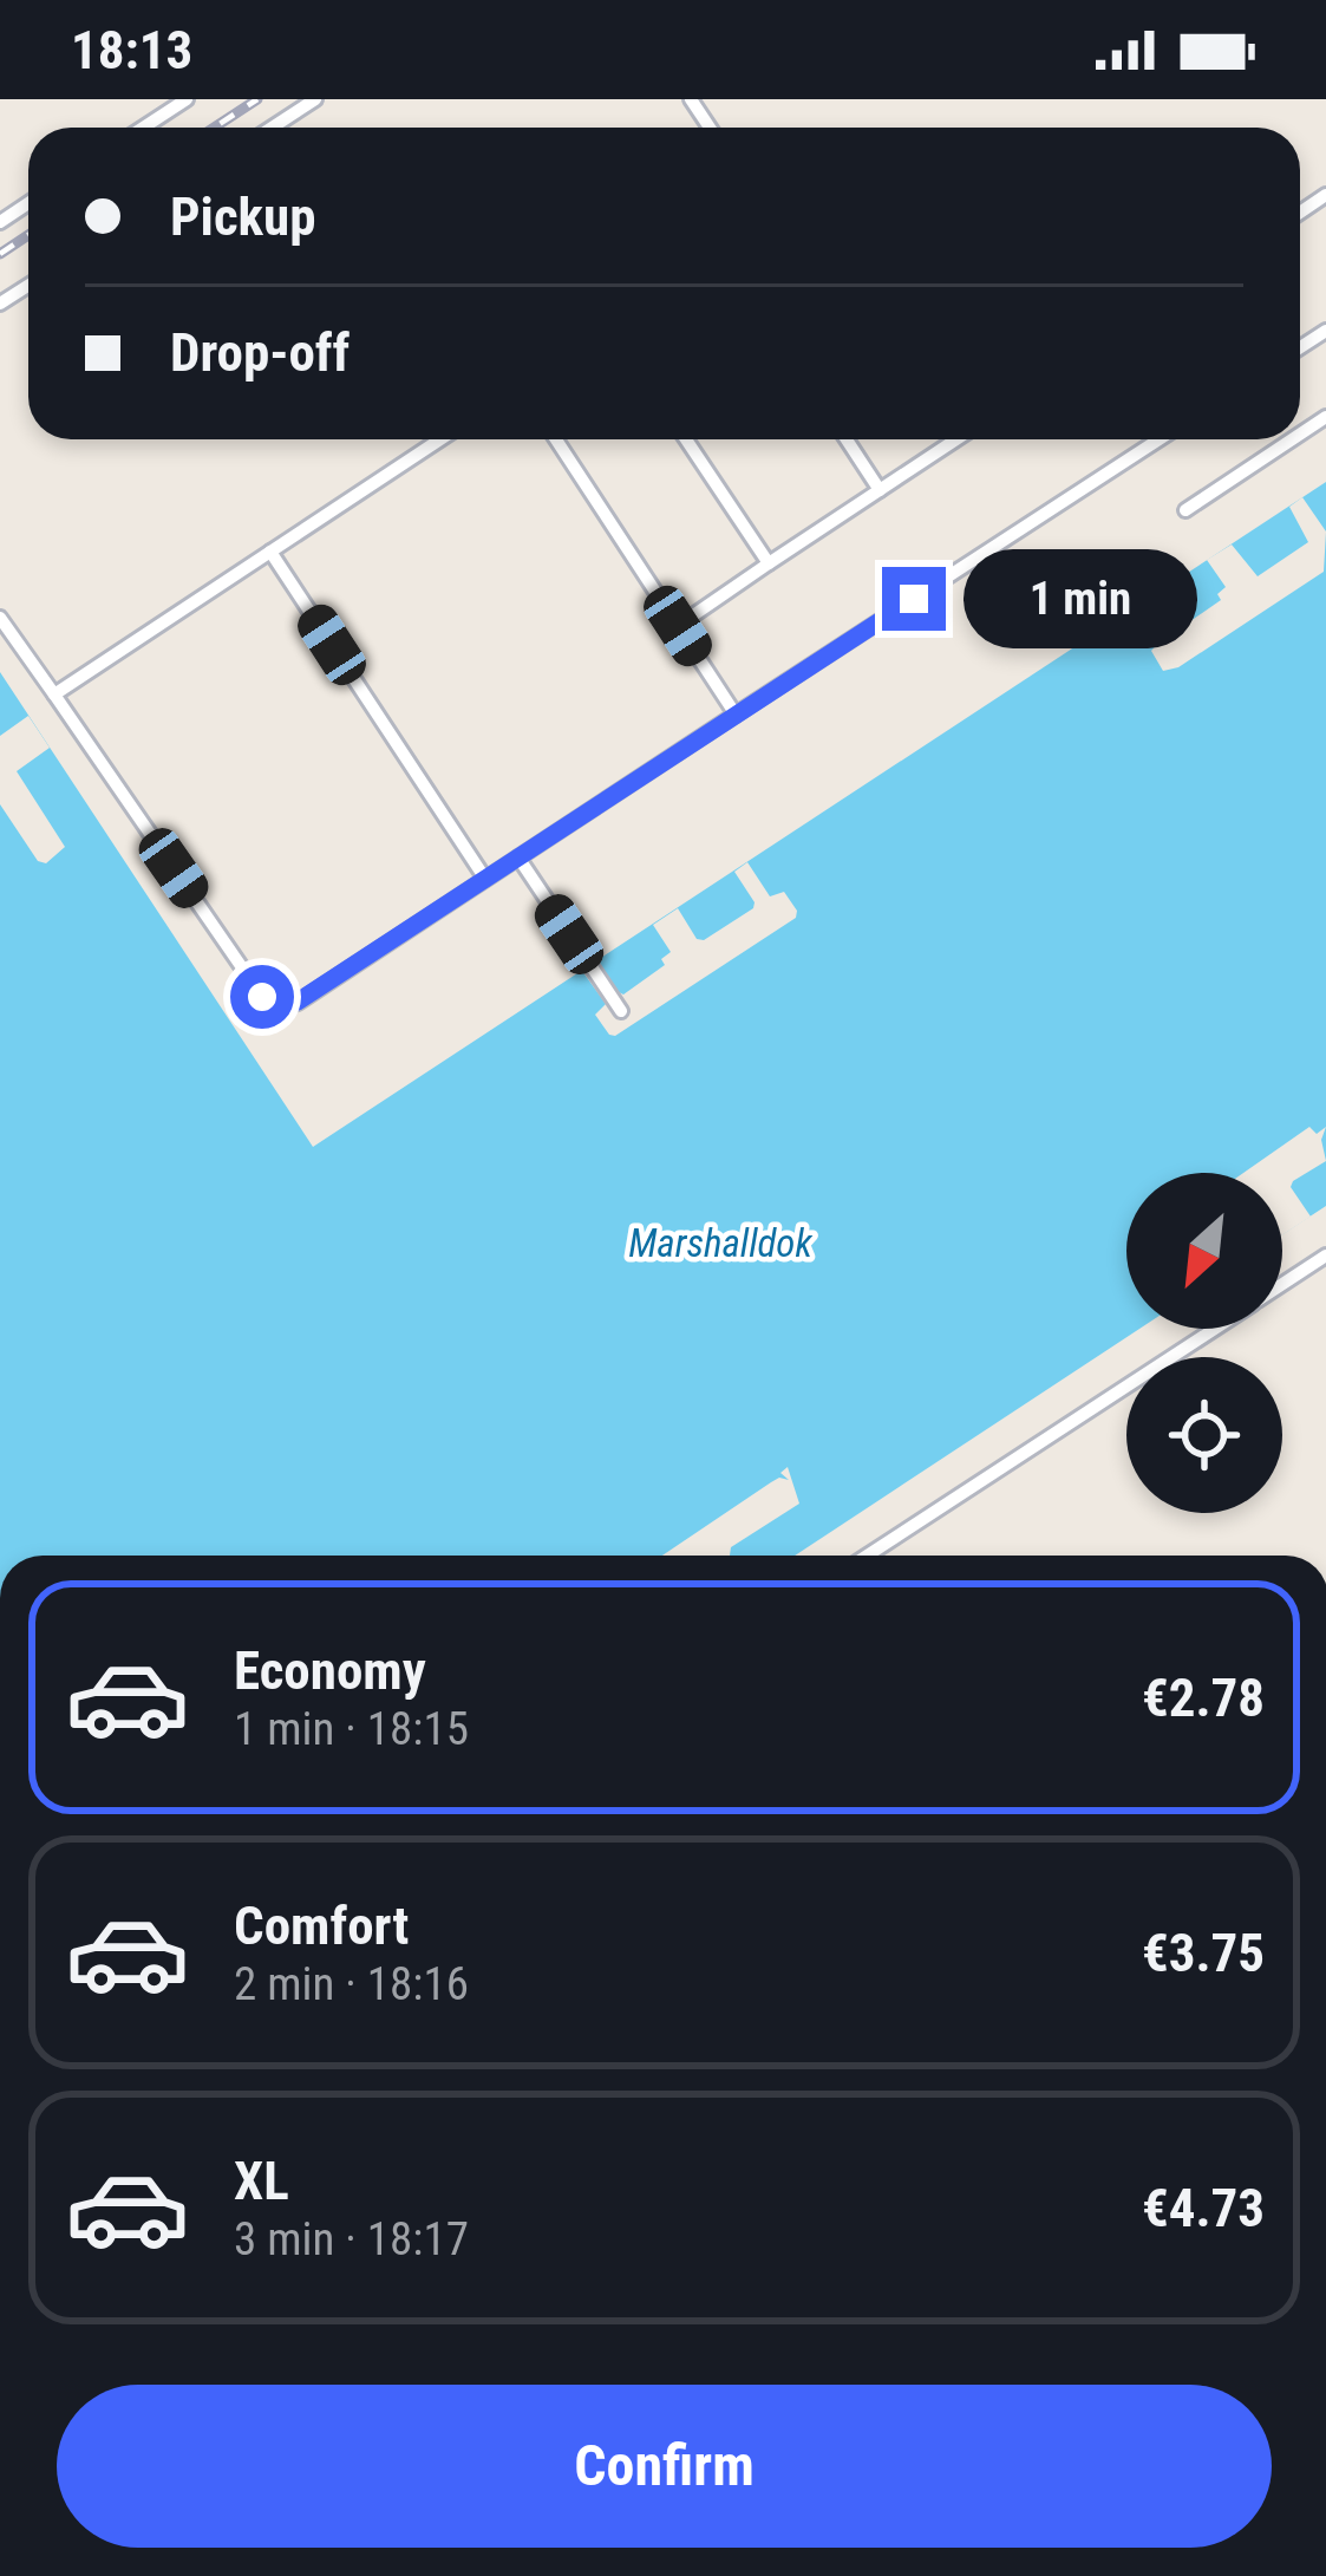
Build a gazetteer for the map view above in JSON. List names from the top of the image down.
{
  "water": ["Marshalldok"],
  "north": "bottom left",
  "page": {
    "status": "18:13",
    "banner": ["Pickup", "Drop-off"],
    "bubble": "1 min",
    "list": [
      {
        "name": "Economy",
        "note": "1 min · 18:15",
        "value": "€2.78"
      },
      {
        "name": "Comfort",
        "note": "2 min · 18:16",
        "value": "€3.75"
      },
      {
        "name": "XL",
        "note": "3 min · 18:17",
        "value": "€4.73"
      }
    ],
    "buttons": "Confirm"
  }
}
